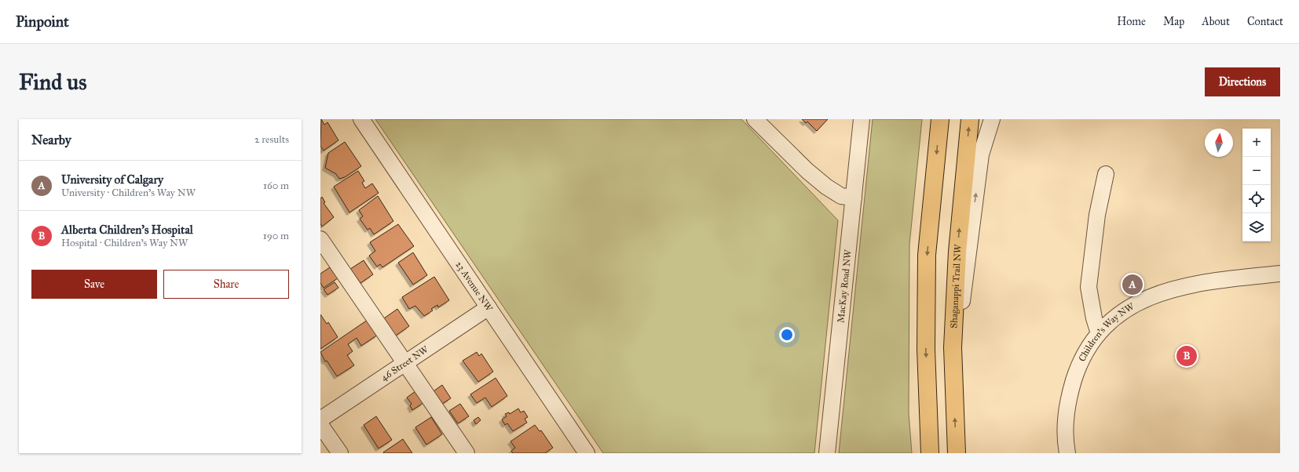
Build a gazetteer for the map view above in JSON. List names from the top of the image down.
{
  "streets": {
    "main road": ["Shaganappi Trail NW"],
    "street": [
      "23 Avenue NW",
      "MacKay Road NW",
      "Children's Way NW",
      "46 Street NW"
    ]
  },
  "crossings": [
    ["23 Avenue NW", "46 Street NW"]
  ],
  "north": "top",
  "page": {
    "header": "Pinpoint",
    "nav": [
      "Home",
      "Map",
      "About",
      "Contact"
    ],
    "buttons": [
      "Directions",
      ["Save", "Share"]
    ],
    "title": "Find us",
    "heading": ["Nearby", "2 results"],
    "map_buttons": ["+", "−"],
    "list": [
      {
        "mark": "A",
        "name": "University of Calgary",
        "note": "University · Children's Way NW",
        "value": "160 m"
      },
      {
        "mark": "B",
        "name": "Alberta Children's Hospital",
        "note": "Hospital · Children's Way NW",
        "value": "190 m"
      }
    ],
    "pins": ["A", "B"]
  }
}
